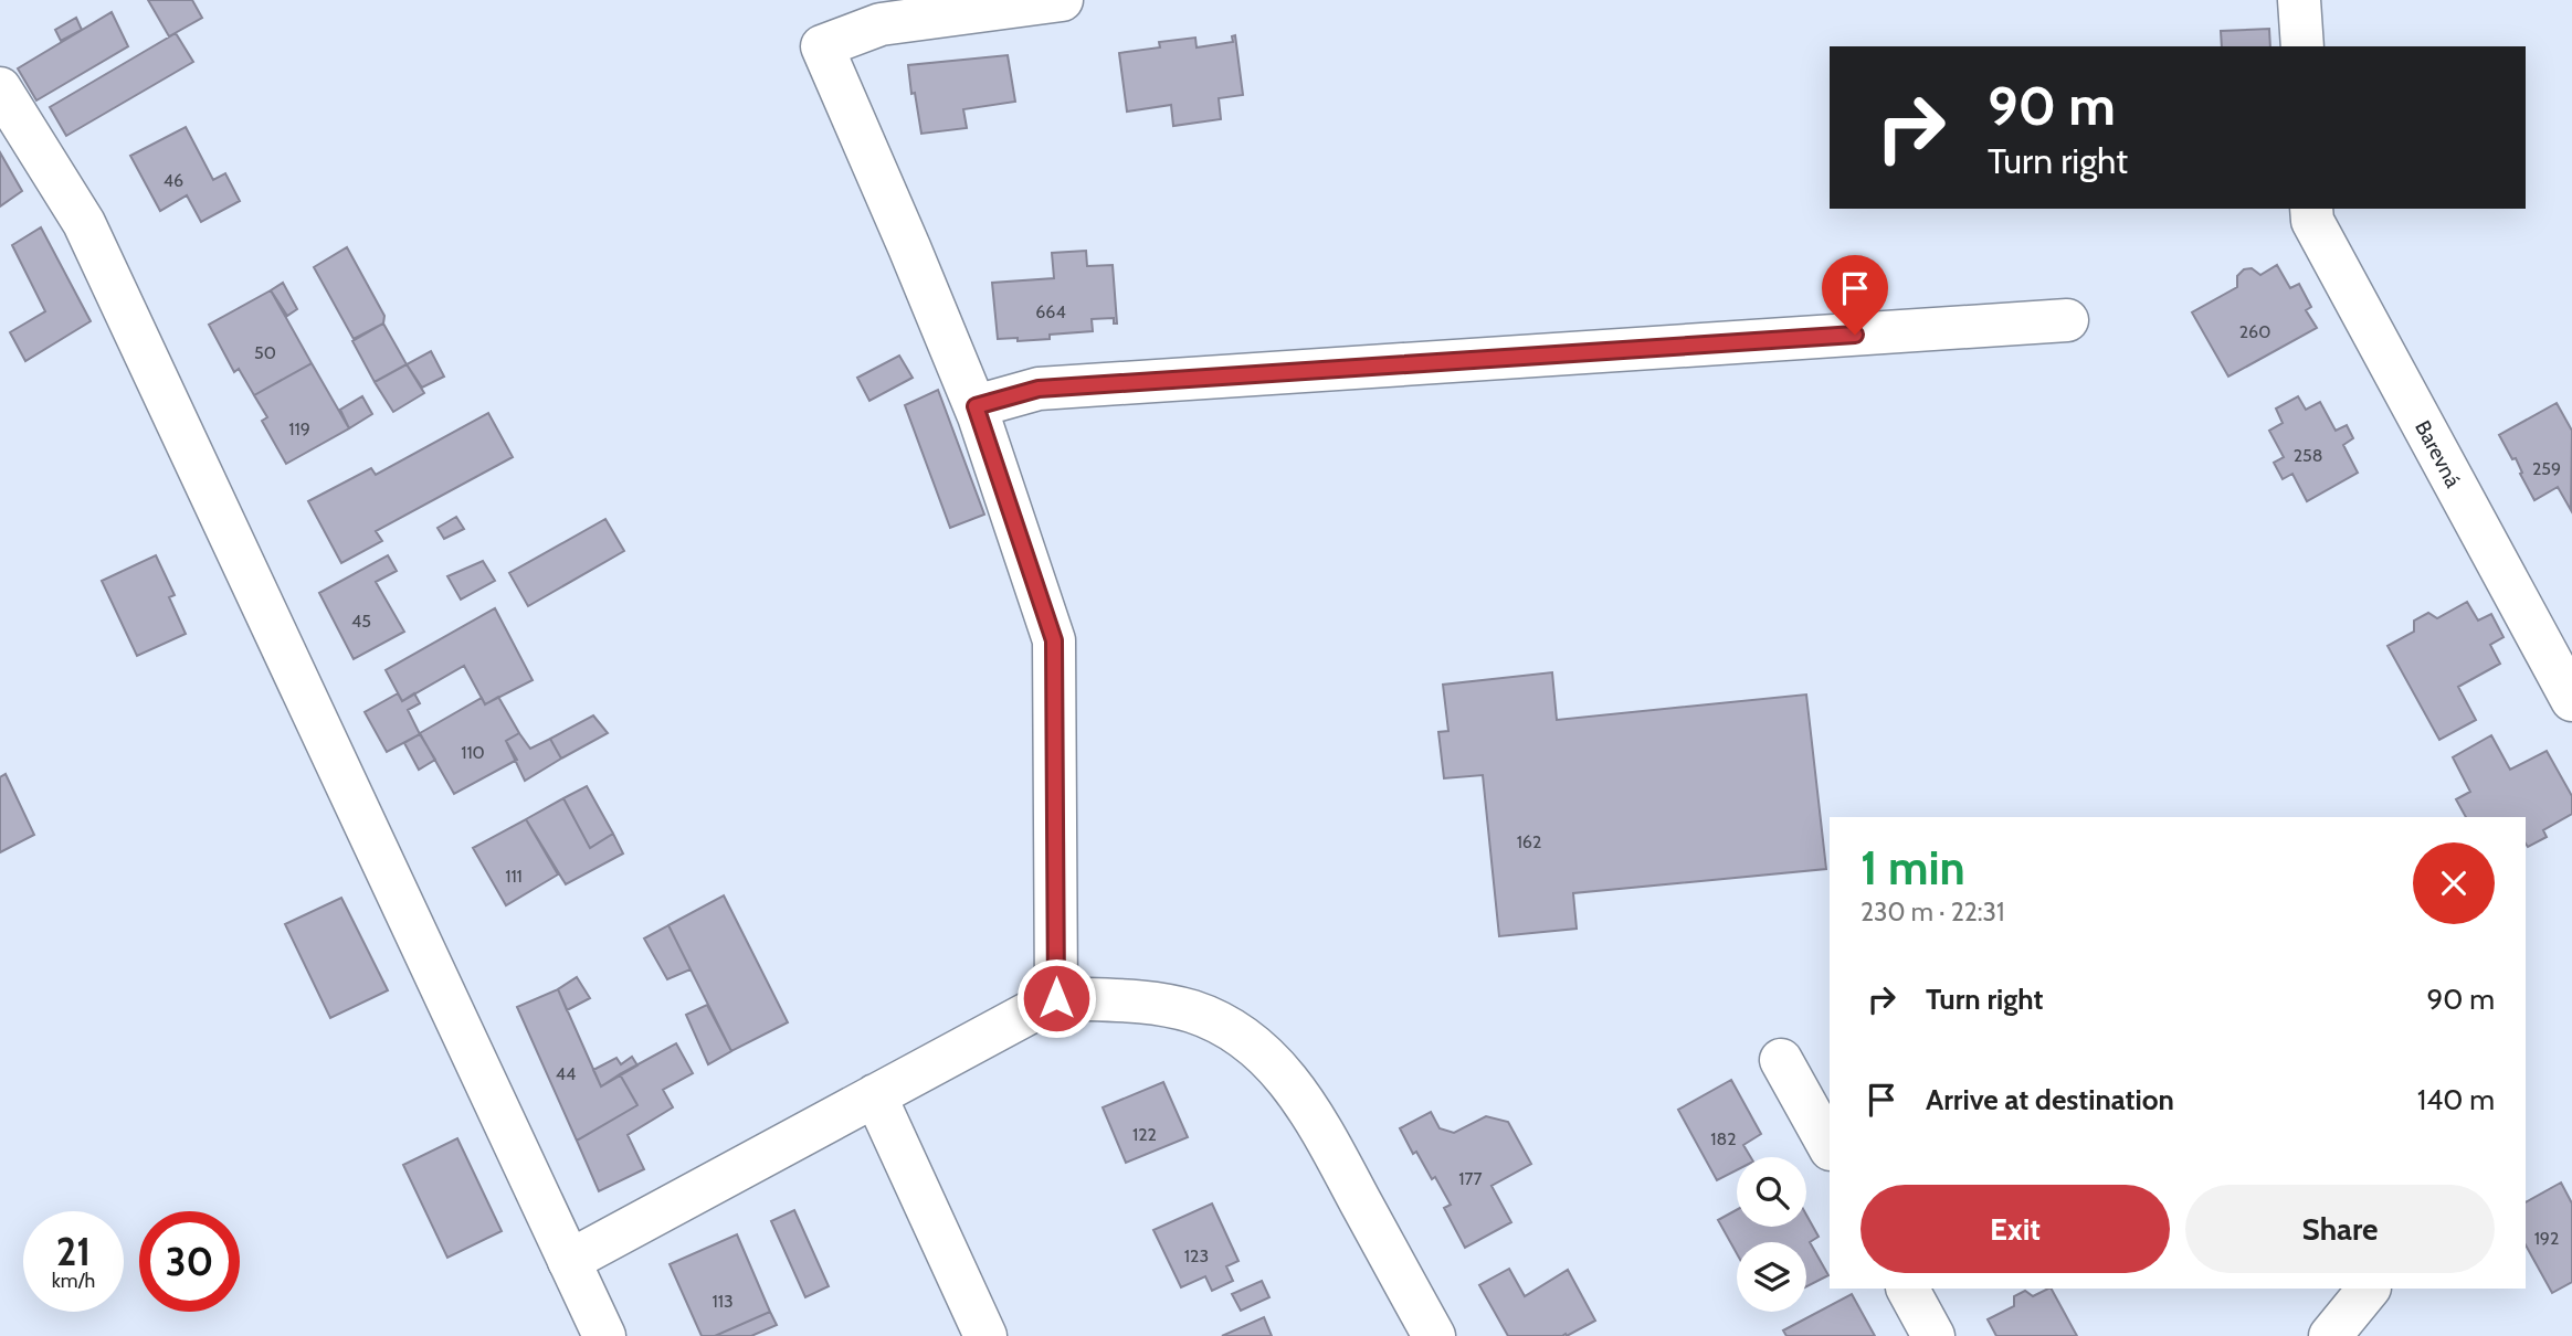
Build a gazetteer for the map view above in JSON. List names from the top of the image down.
{
  "streets": {
    "street": ["Barevná"]
  },
  "house_numbers": [
    "46",
    "664",
    "260",
    "50",
    "119",
    "258",
    "259",
    "45",
    "110",
    "162",
    "111",
    "44",
    "122",
    "182",
    "177",
    "192",
    "123",
    "113"
  ],
  "page": {
    "turn": ["90 m", "Turn right"],
    "heading": ["1 min", "230 m · 22:31"],
    "list": [
      {
        "name": "Turn right",
        "value": "90 m"
      },
      {
        "name": "Arrive at destination",
        "value": "140 m"
      }
    ],
    "buttons": ["Exit", "Share"],
    "speed": "21 km/h",
    "limit": "30"
  }
}
